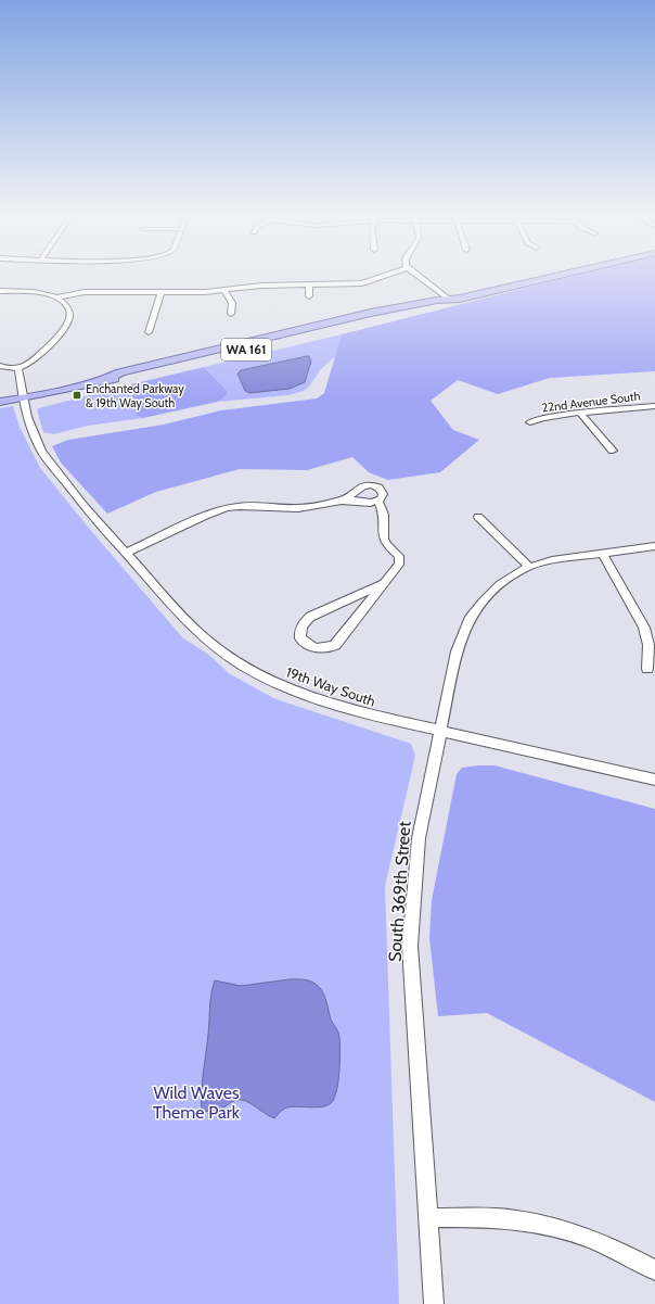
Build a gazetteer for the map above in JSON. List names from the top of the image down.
{
  "streets": {
    "main road": ["WA 161"],
    "street": ["22nd Avenue South", "19th Way South", "South 369th Street"]
  },
  "crossings": [
    ["WA 161", "19th Way South"],
    ["19th Way South", "South 369th Street"]
  ],
  "parks": ["Wild Waves Theme Park"],
  "places": {
    "transit": ["Enchanted Parkway & 19th Way South"]
  }
}
